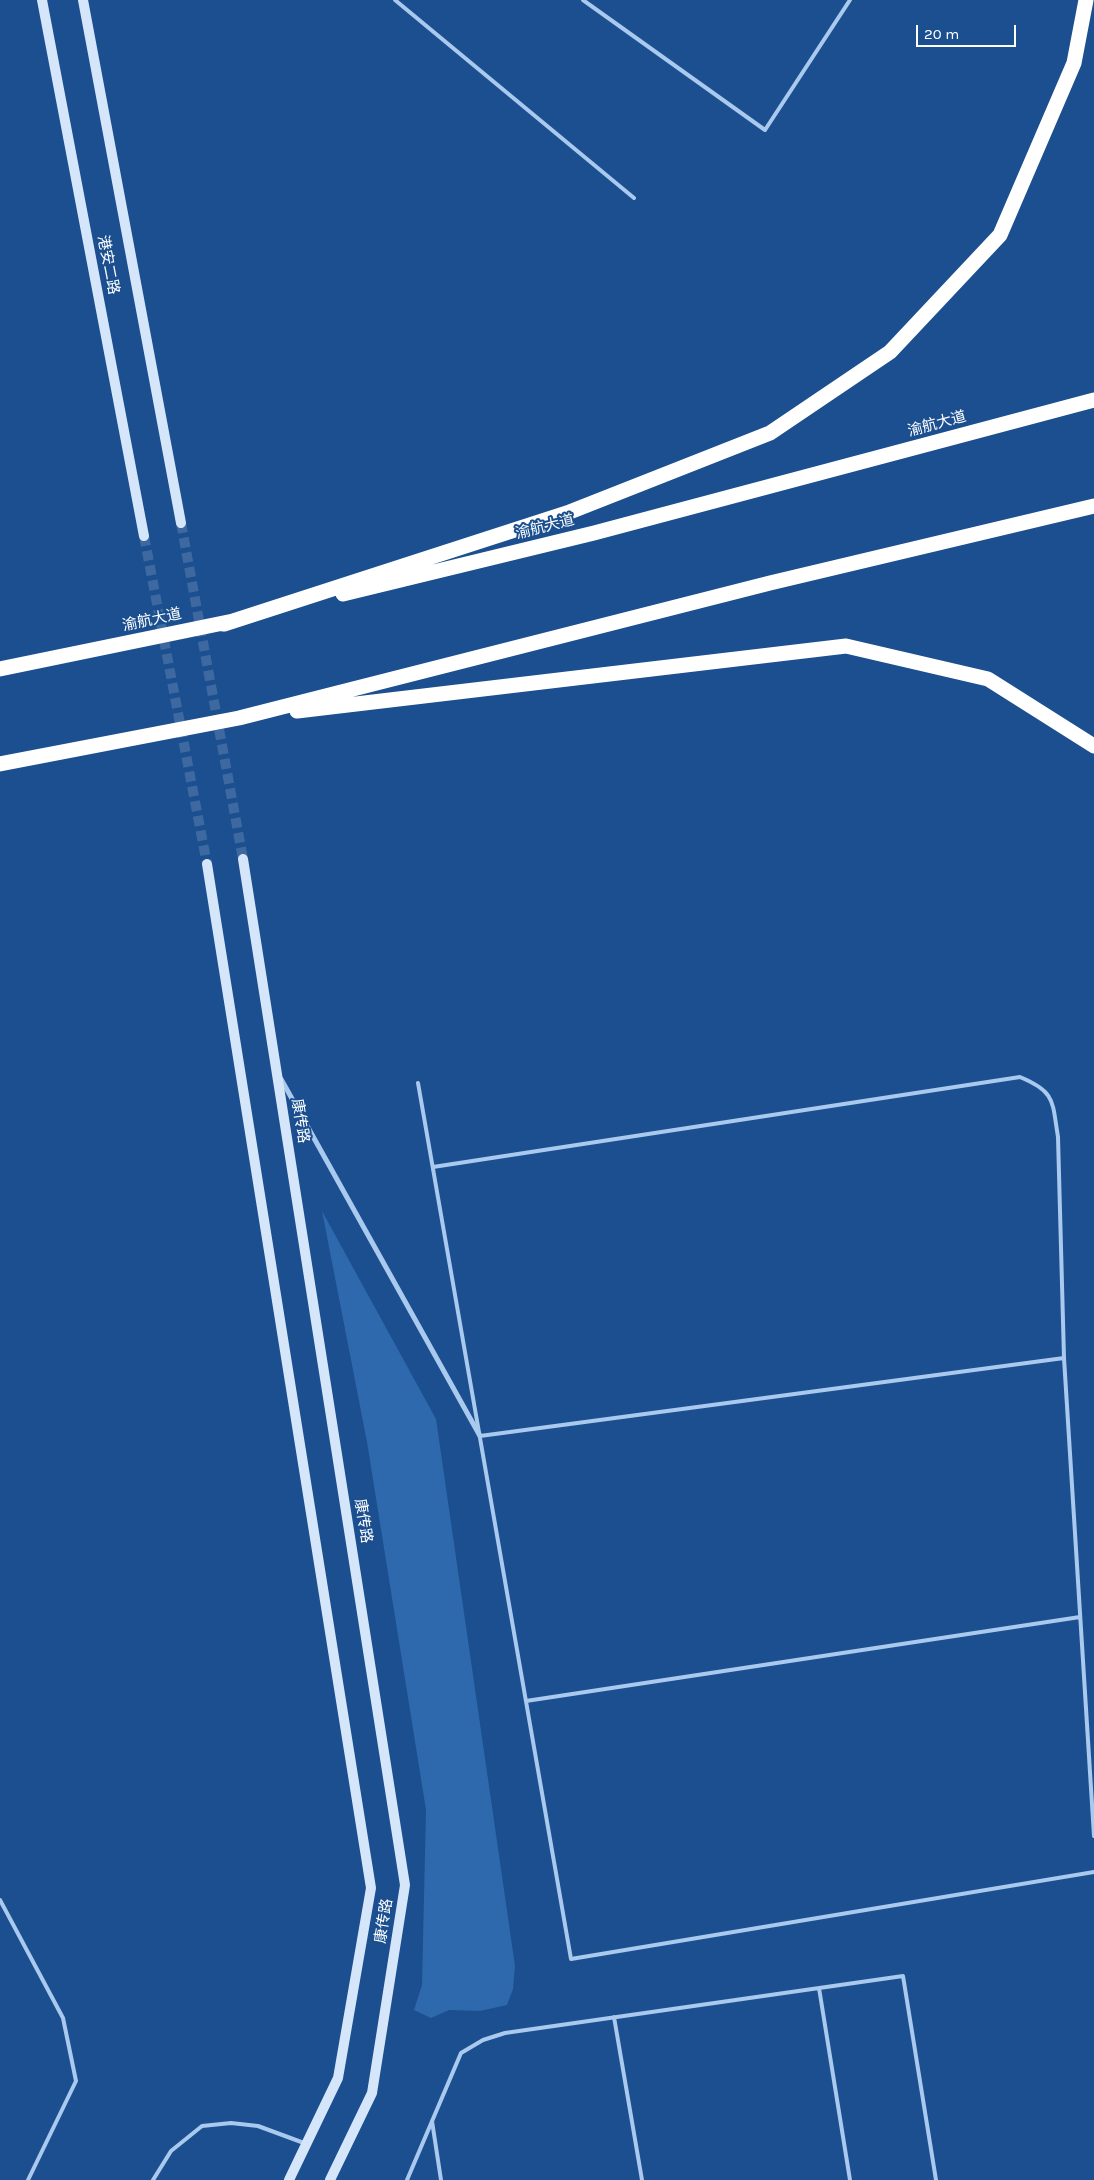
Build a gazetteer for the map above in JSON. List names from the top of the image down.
{
  "streets": {
    "highway": ["渝航大道"],
    "main road": ["港安二路", "康传路"]
  },
  "scale_bar": "20 m"
}
